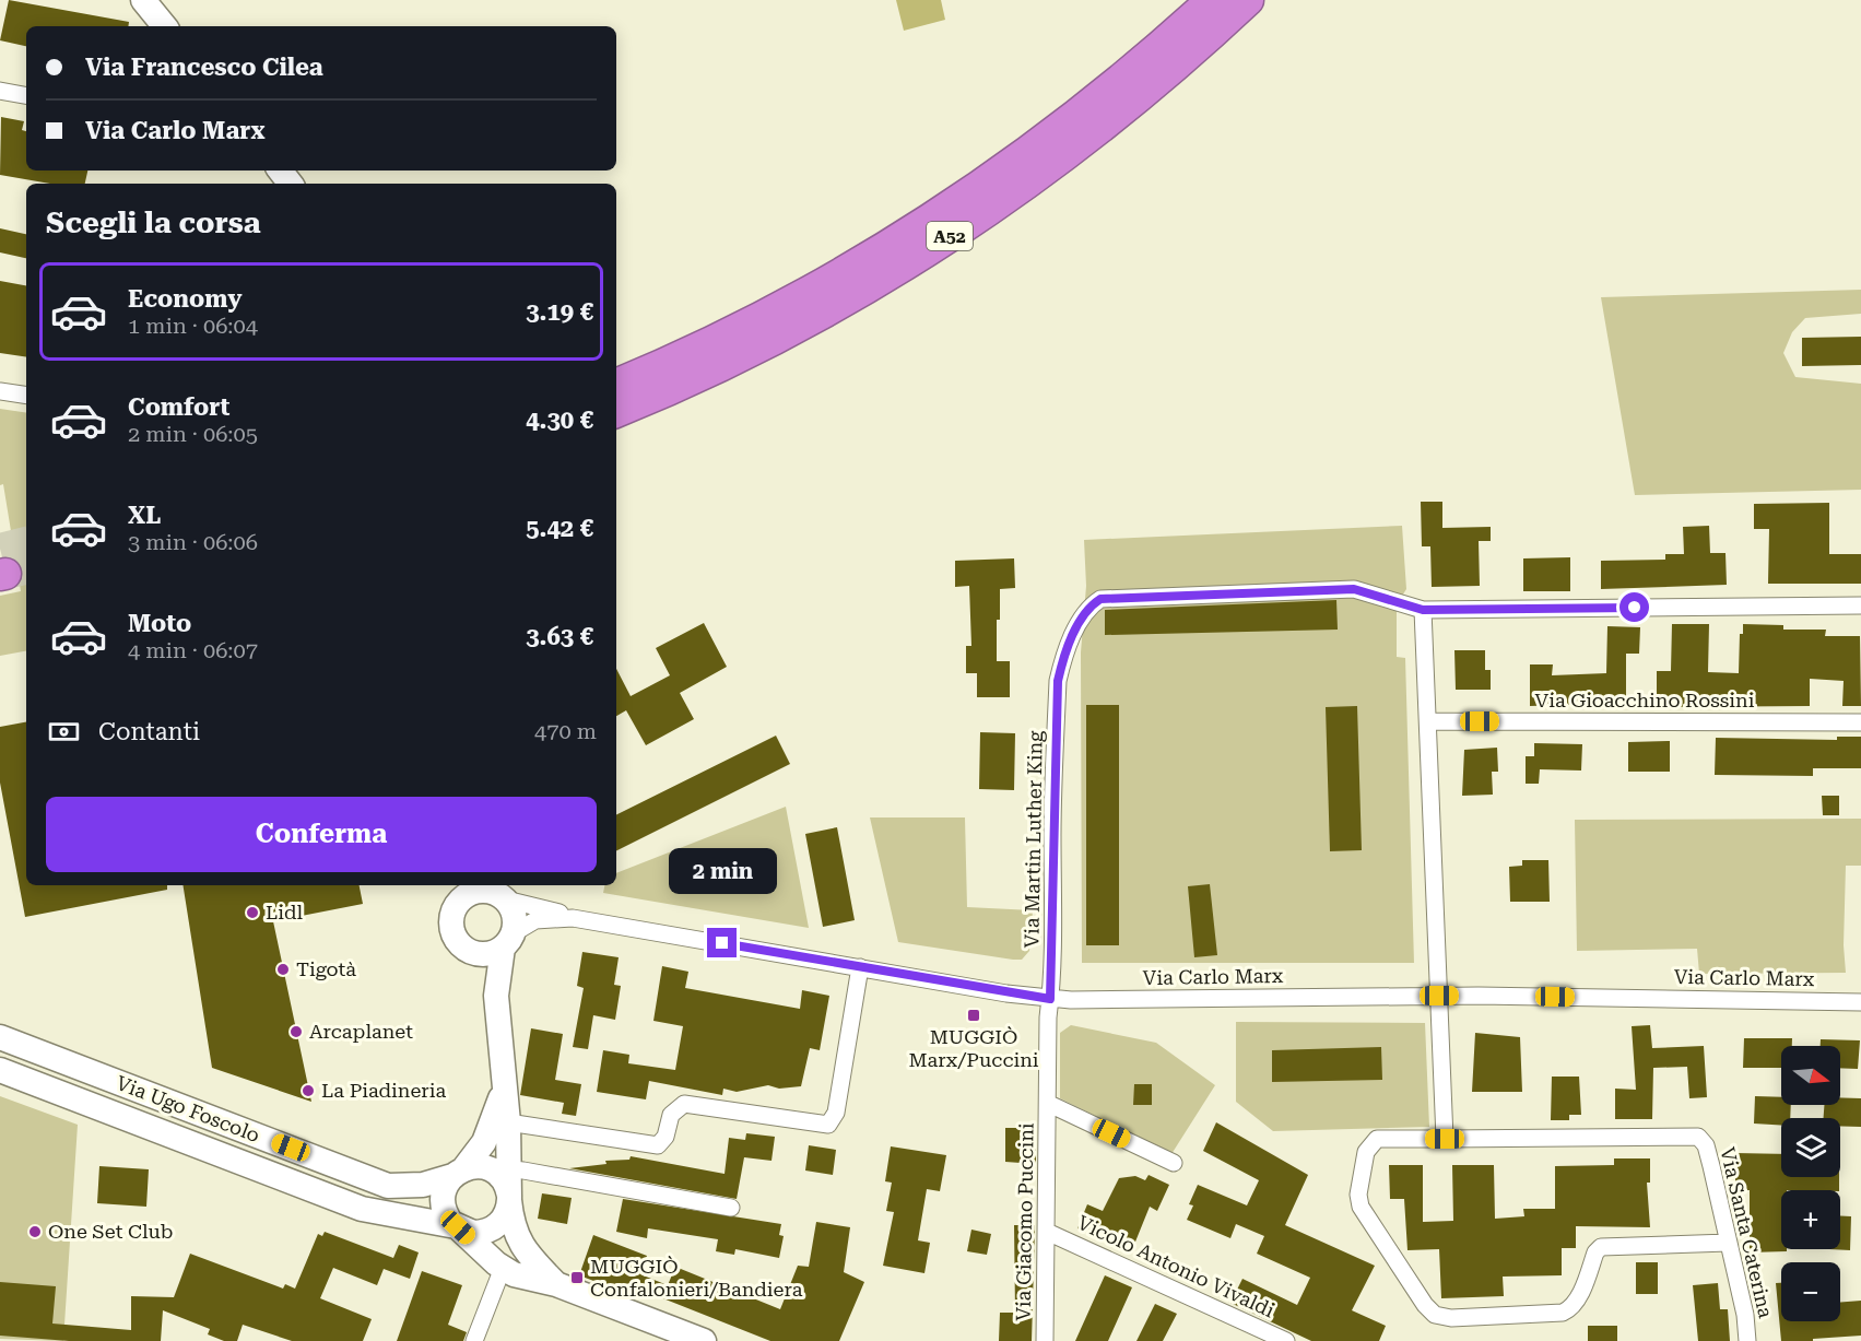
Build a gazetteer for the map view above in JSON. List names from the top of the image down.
{
  "streets": {
    "highway": ["A52"],
    "street": [
      "Via Gioacchino Rossini",
      "Via Martin Luther King",
      "Via Carlo Marx",
      "Via Ugo Foscolo",
      "Via Giacomo Puccini",
      "Via Santa Caterina",
      "Vicolo Antonio Vivaldi"
    ]
  },
  "crossings": [
    ["Via Martin Luther King", "Via Carlo Marx"],
    ["Via Martin Luther King", "Via Giacomo Puccini"],
    ["Via Carlo Marx", "Via Giacomo Puccini"],
    ["Via Giacomo Puccini", "Vicolo Antonio Vivaldi"]
  ],
  "places": {
    "other": [
      "Lidl",
      "Tigotà",
      "Arcaplanet",
      "La Piadineria",
      "One Set Club"
    ],
    "transit": ["MUGGIÒ Marx/Puccini", "MUGGIÒ Confalonieri/Bandiera"]
  },
  "north": "right",
  "page": {
    "banner": ["Via Francesco Cilea", "Via Carlo Marx"],
    "heading": "Scegli la corsa",
    "list": [
      {
        "name": "Economy",
        "note": "1 min · 06:04",
        "value": "3.19 €"
      },
      {
        "name": "Comfort",
        "note": "2 min · 06:05",
        "value": "4.30 €"
      },
      {
        "name": "XL",
        "note": "3 min · 06:06",
        "value": "5.42 €"
      },
      {
        "name": "Moto",
        "note": "4 min · 06:07",
        "value": "3.63 €"
      }
    ],
    "pay": ["Contanti", "470 m"],
    "buttons": "Conferma",
    "bubble": "2 min",
    "map_buttons": ["+", "−"]
  }
}
